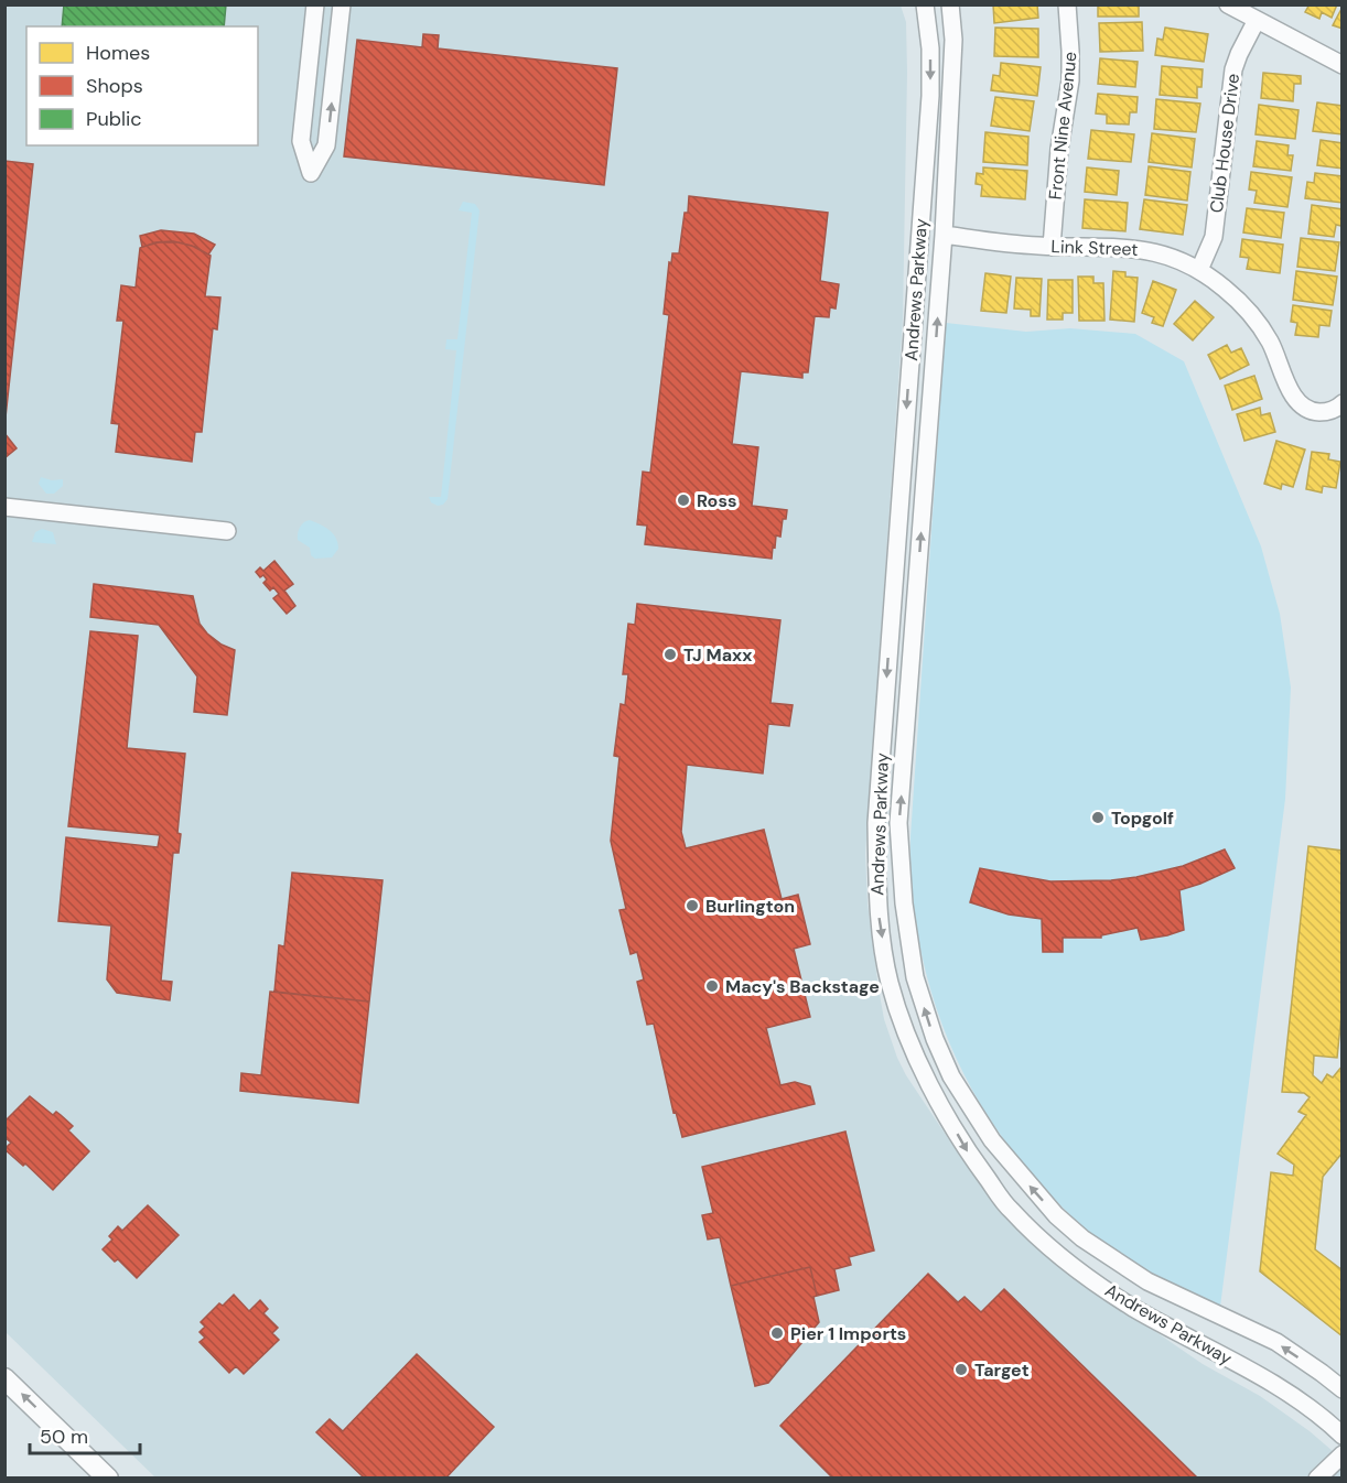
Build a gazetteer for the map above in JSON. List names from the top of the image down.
{
  "streets": {
    "street": [
      "Front Nine Avenue",
      "Club House Drive",
      "Link Street",
      "Andrews Parkway"
    ]
  },
  "crossings": [
    ["Front Nine Avenue", "Link Street"],
    ["Club House Drive", "Link Street"],
    ["Link Street", "Andrews Parkway"]
  ],
  "places": [
    "Ross",
    "TJ Maxx",
    "Topgolf",
    "Burlington",
    "Macy's Backstage",
    "Pier 1 Imports",
    "Target"
  ],
  "legend": ["Homes", "Shops", "Public"],
  "scale_bar": "50 m"
}
